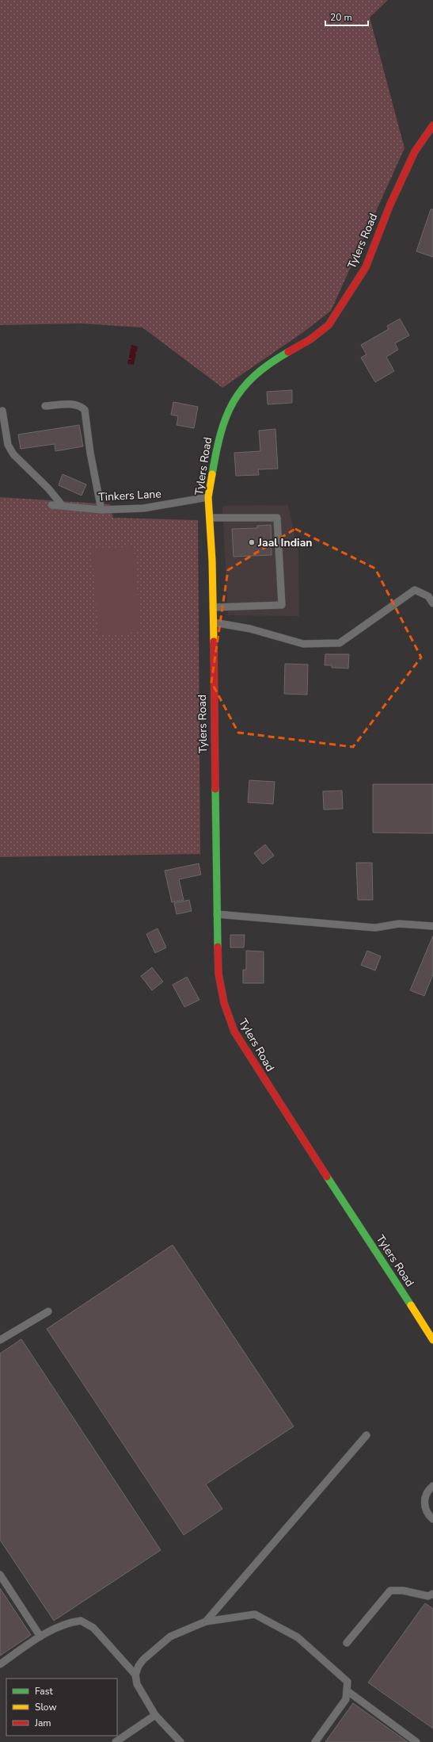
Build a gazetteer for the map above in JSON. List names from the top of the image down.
{
  "streets": {
    "street": ["Tylers Road"],
    "lane": ["Tinkers Lane"]
  },
  "crossings": [
    ["Tylers Road", "Tinkers Lane"]
  ],
  "places": ["Jaal Indian"],
  "legend": ["Fast", "Slow", "Jam"],
  "scale_bar": "20 m"
}
